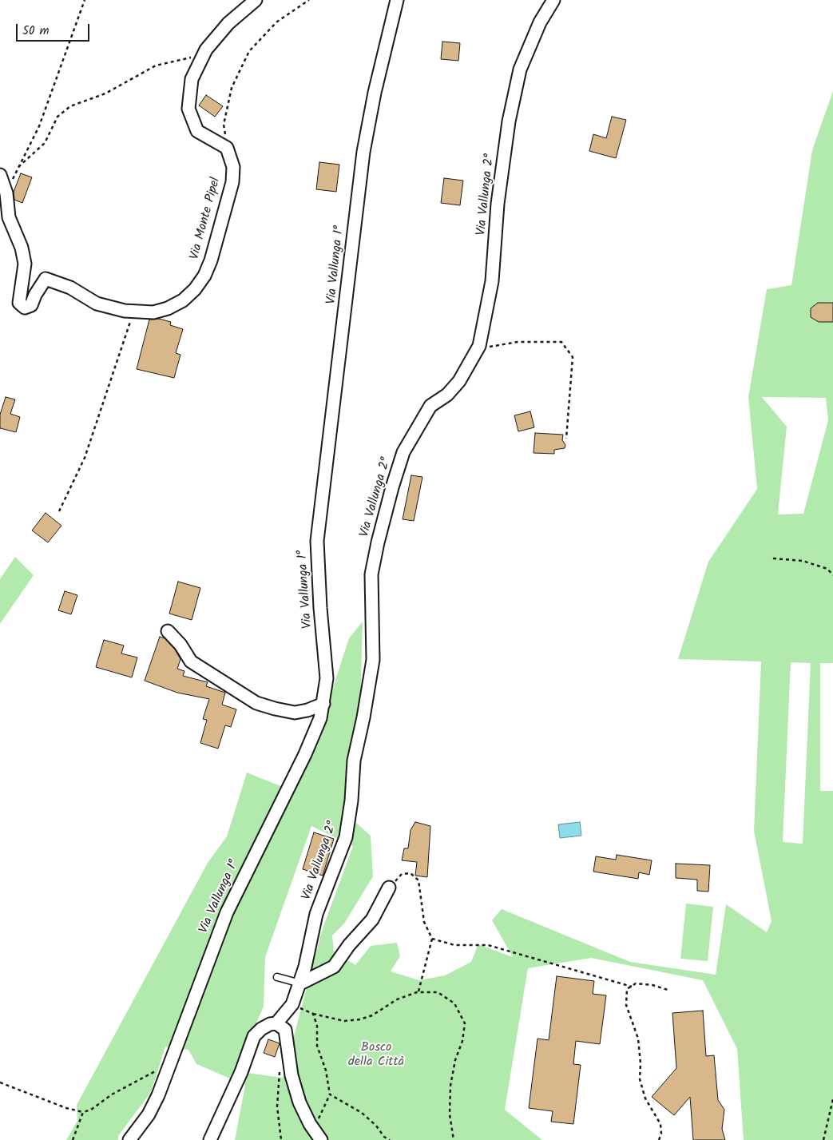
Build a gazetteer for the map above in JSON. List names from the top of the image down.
{
  "streets": {
    "street": ["Via Vallunga 2°", "Via Monte Pipel", "Via Vallunga 1°"]
  },
  "parks": ["Bosco della Città"],
  "scale_bar": "50 m"
}
